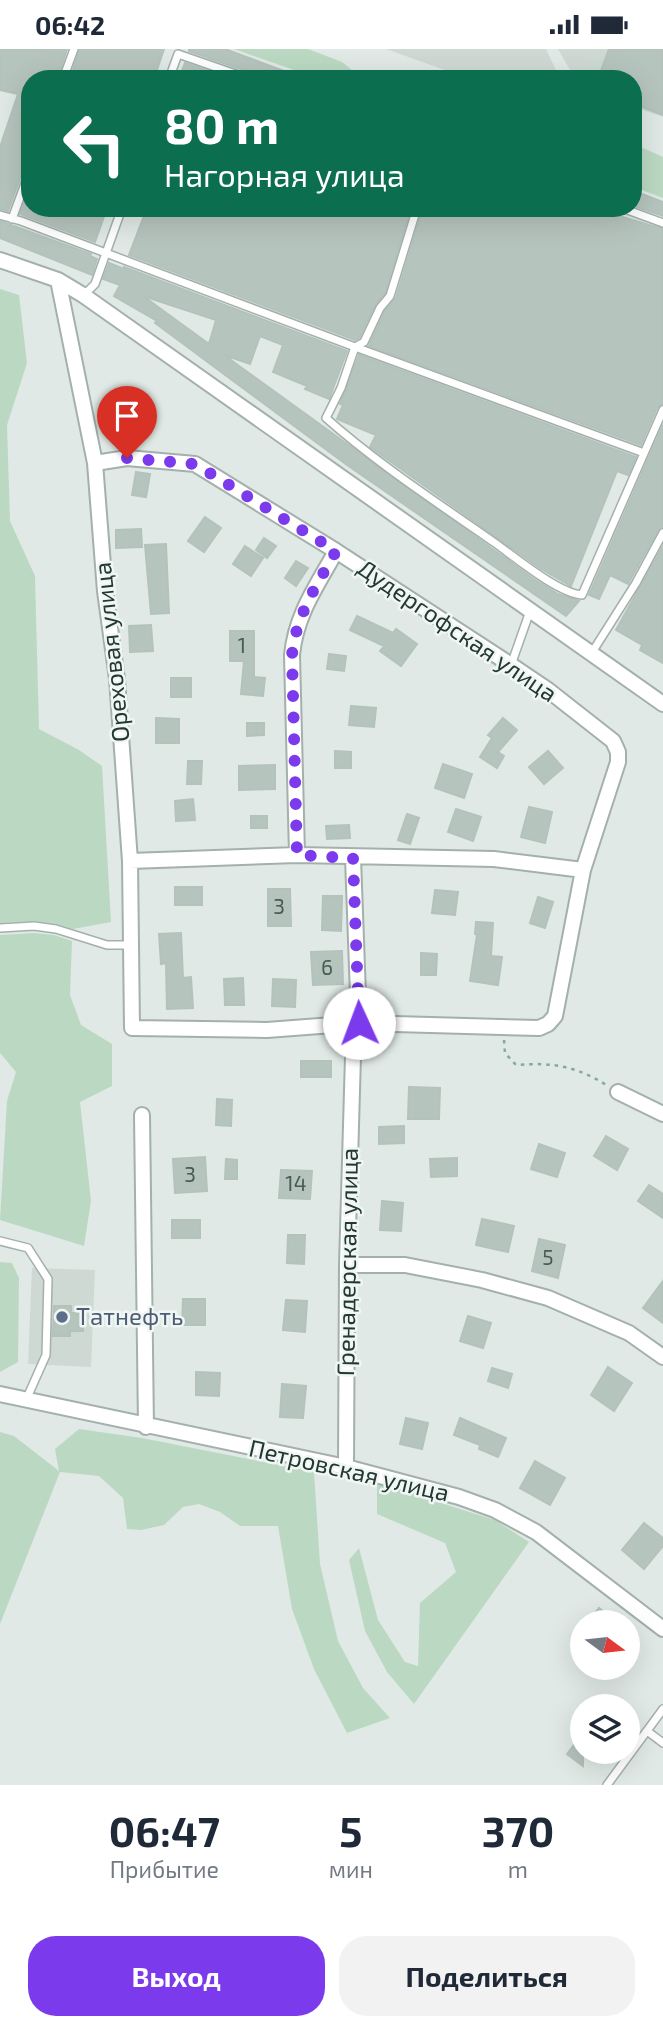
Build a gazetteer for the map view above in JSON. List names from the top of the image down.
{
  "streets": {
    "street": [
      "Дудергофская улица",
      "Ореховая улица",
      "Гренадерская улица",
      "Петровская улица"
    ]
  },
  "crossings": [
    ["Дудергофская улица", "Ореховая улица"],
    ["Гренадерская улица", "Петровская улица"]
  ],
  "places": ["Татнефть"],
  "house_numbers": [
    "1",
    "3",
    "6",
    "3",
    "14",
    "5"
  ],
  "north": "right",
  "page": {
    "status": "06:42",
    "turn": ["80 m", "Нагорная улица"],
    "eta": [
      "06:47",
      "Прибытие",
      "5",
      "мин",
      "370",
      "m"
    ],
    "buttons": ["Выход", "Поделиться"]
  }
}
